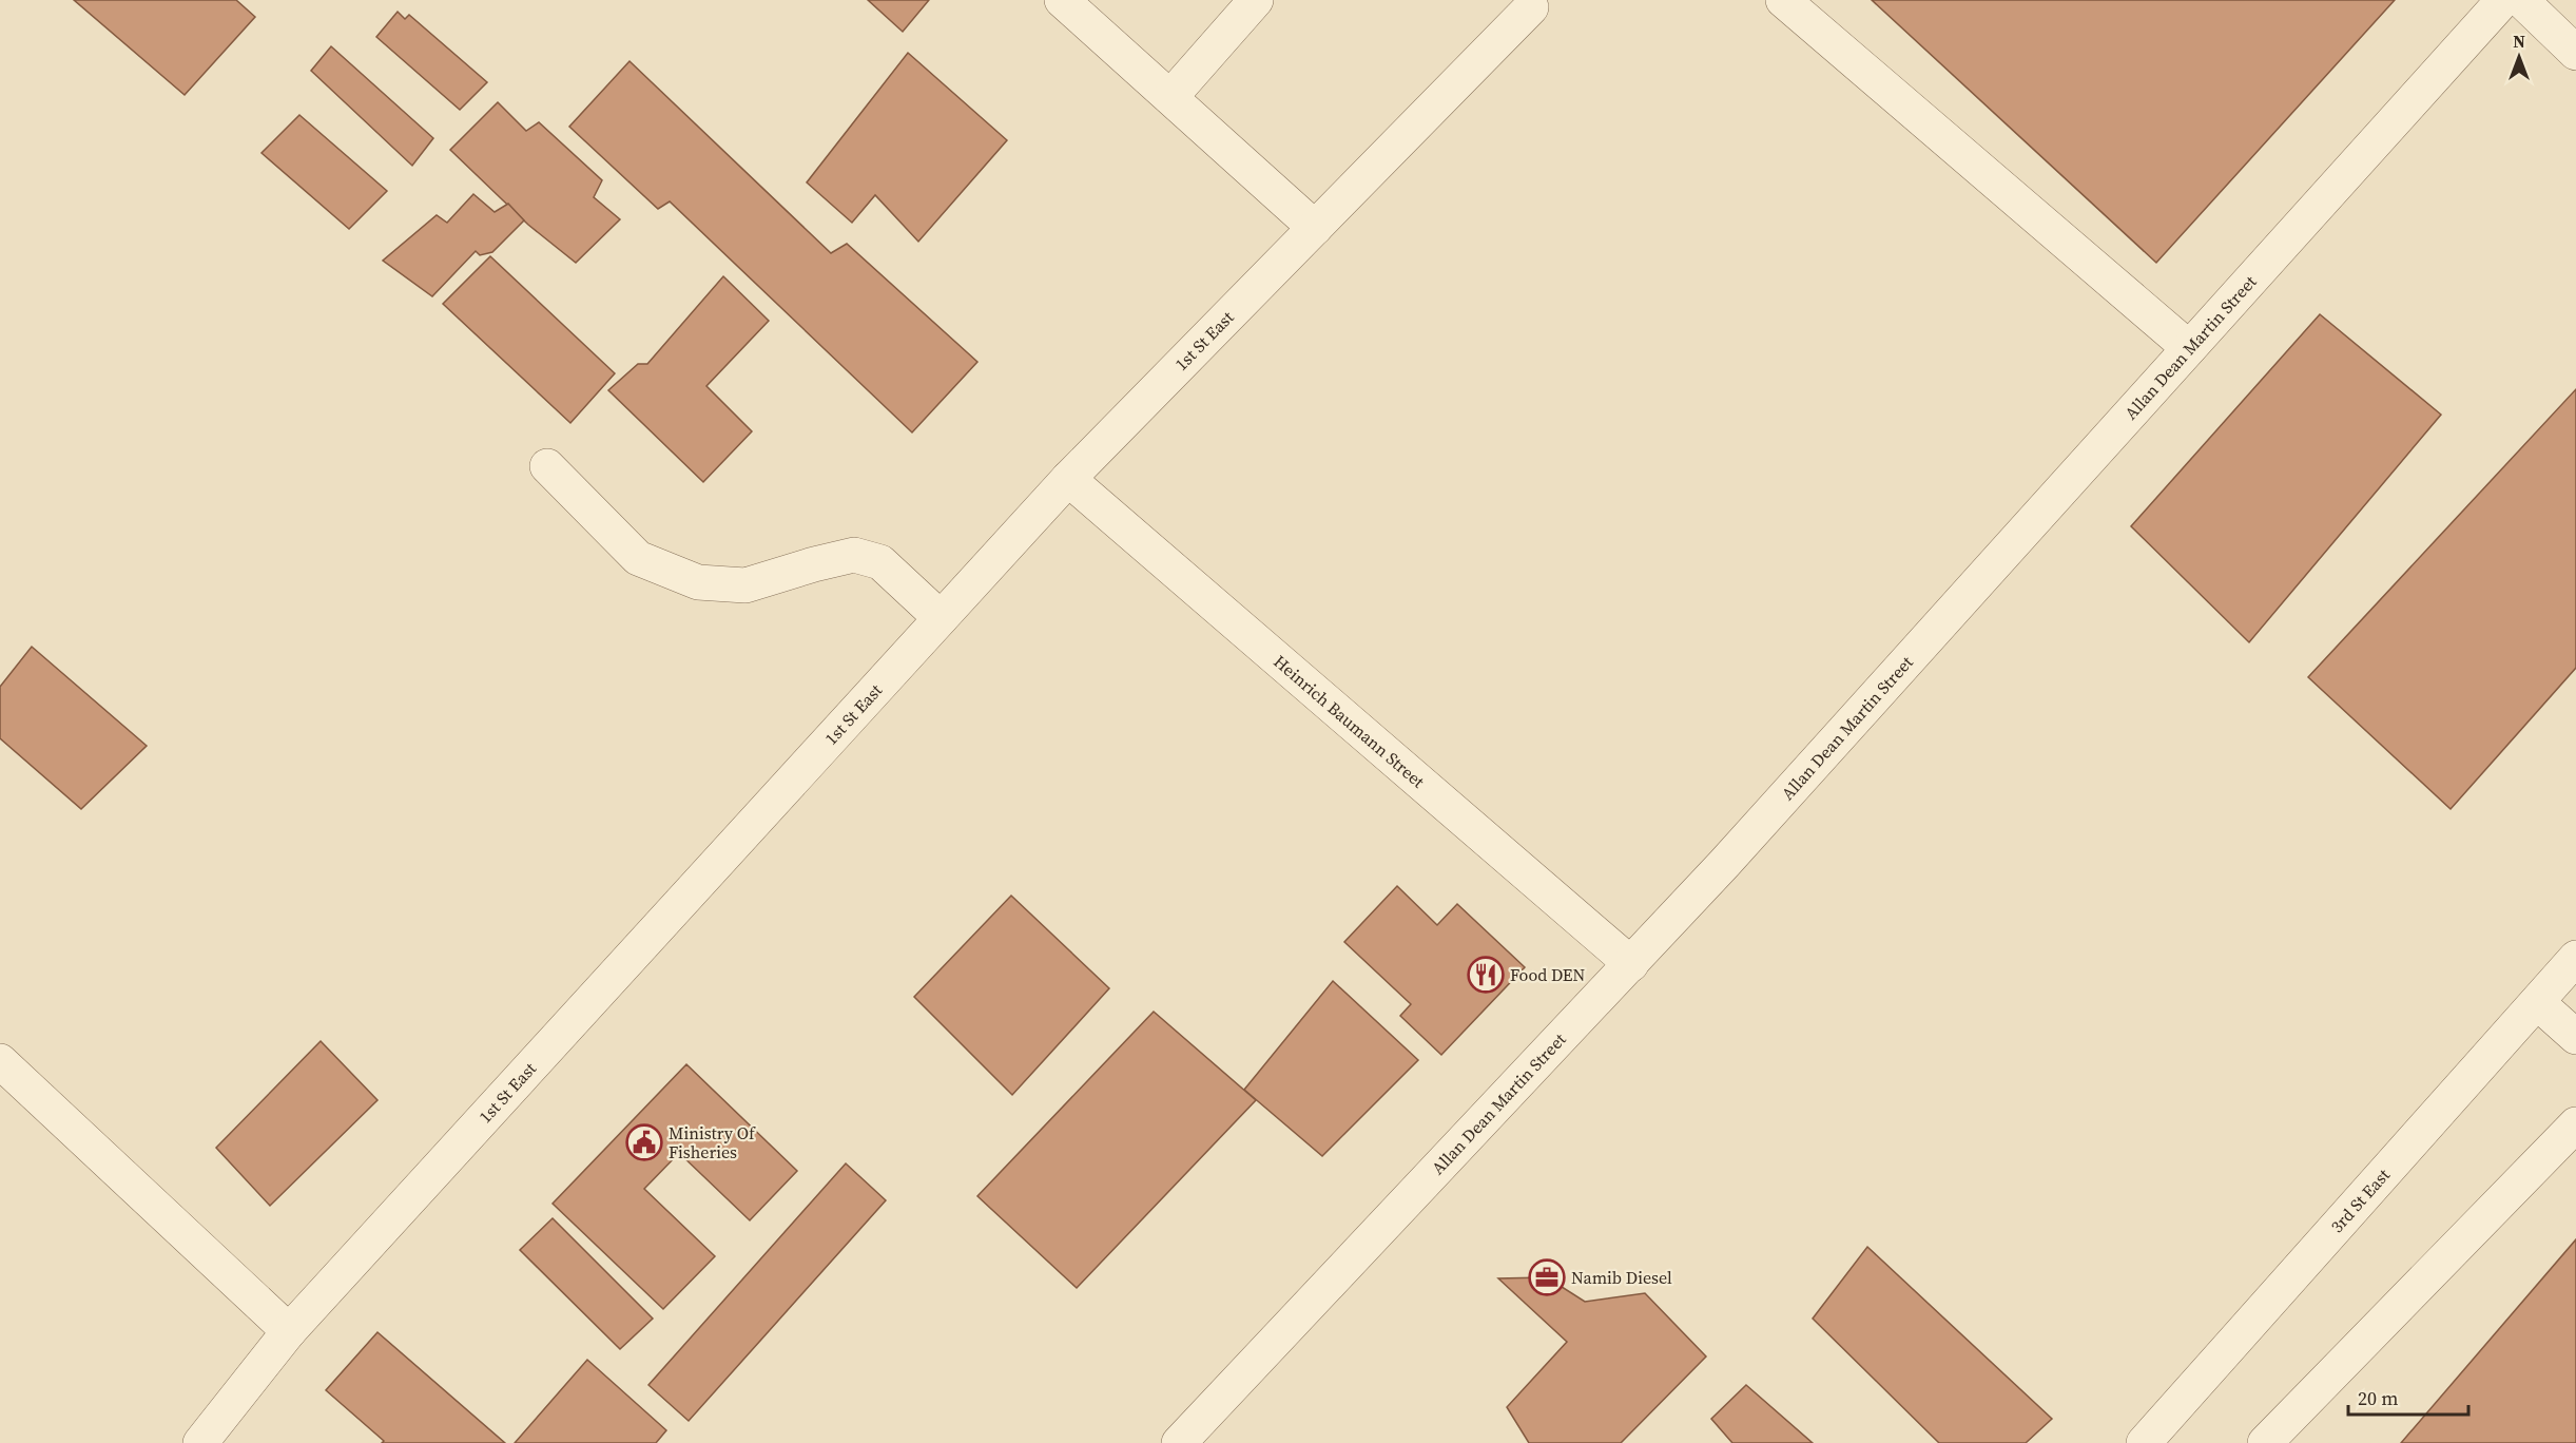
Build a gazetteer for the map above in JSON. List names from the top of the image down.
{
  "streets": {
    "street": [
      "1st St East",
      "Allan Dean Martin Street",
      "Heinrich Baumann Street",
      "3rd St East"
    ]
  },
  "crossings": [
    ["1st St East", "Heinrich Baumann Street"],
    ["Allan Dean Martin Street", "Heinrich Baumann Street"]
  ],
  "places": {
    "restaurant": ["Food DEN"],
    "public building": ["Ministry Of Fisheries"],
    "office": ["Namib Diesel"]
  },
  "scale_bar": "20 m",
  "north": "top"
}
